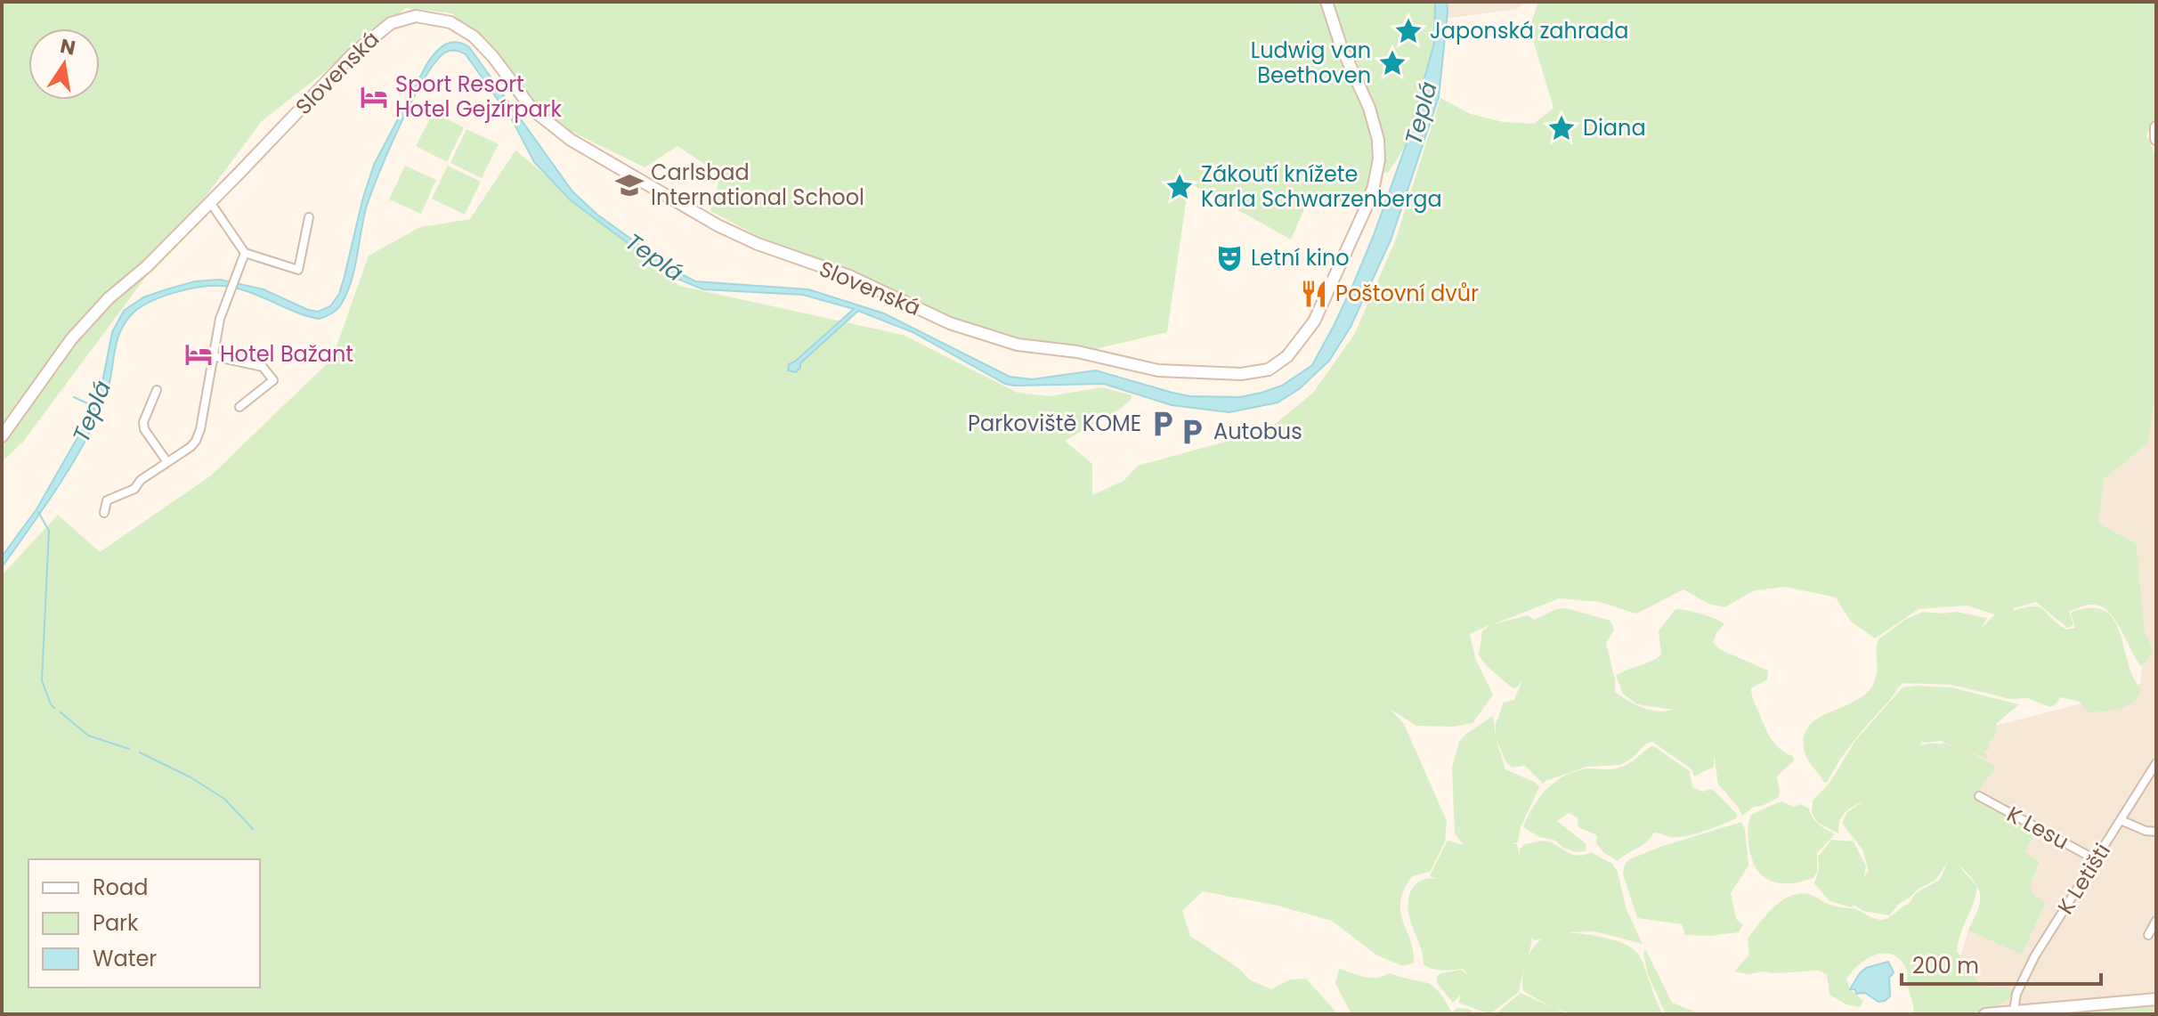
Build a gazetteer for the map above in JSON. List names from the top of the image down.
{
  "streets": {
    "street": ["Slovenská", "K Lesu", "K Letišti"]
  },
  "crossings": [
    ["K Lesu", "K Letišti"]
  ],
  "water": ["Teplá"],
  "places": {
    "place": [
      "Japonská zahrada",
      "Ludwig van Beethoven",
      "Diana",
      "Zákoutí knížete Karla Schwarzenberga"
    ],
    "hotel": ["Sport Resort Hotel Gejzírpark", "Hotel Bažant"],
    "school or university": ["Carlsbad International School"],
    "theatre": ["Letní kino"],
    "restaurant": ["Poštovní dvůr"],
    "parking": ["Parkoviště KOME", "Autobus"]
  },
  "legend": ["Road", "Park", "Water"],
  "scale_bar": "200 m",
  "north": "top"
}
